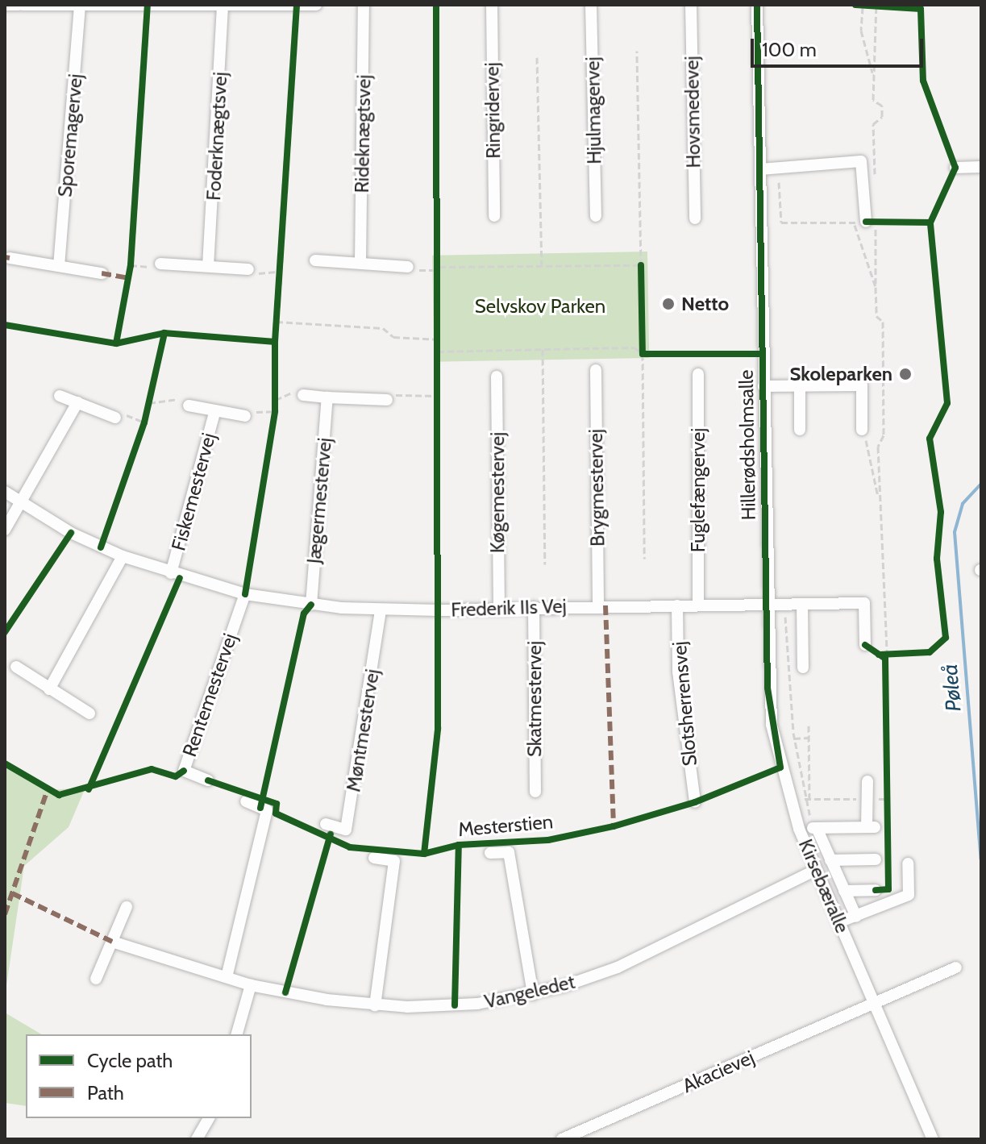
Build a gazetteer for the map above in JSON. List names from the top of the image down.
{
  "streets": {
    "street": [
      "Ringridervej",
      "Hjulmagervej",
      "Hovsmedevej",
      "Rideknægtsvej",
      "Sporemagervej",
      "Foderknægtsvej",
      "Hillerødsholmsalle",
      "Brygmestervej",
      "Fuglefængervej",
      "Fiskemestervej",
      "Køgemestervej",
      "Jægermestervej",
      "Frederik IIs Vej",
      "Rentemestervej",
      "Skatmestervej",
      "Slotsherrensvej",
      "Møntmestervej",
      "Kirsebæralle",
      "Vangeledet",
      "Akacievej"
    ],
    "cycle path": ["Mesterstien"]
  },
  "crossings": [
    ["Hillerødsholmsalle", "Frederik IIs Vej"],
    ["Hillerødsholmsalle", "Kirsebæralle"],
    ["Brygmestervej", "Frederik IIs Vej"],
    ["Fuglefængervej", "Frederik IIs Vej"],
    ["Fiskemestervej", "Frederik IIs Vej"],
    ["Køgemestervej", "Frederik IIs Vej"],
    ["Jægermestervej", "Frederik IIs Vej"],
    ["Frederik IIs Vej", "Rentemestervej"],
    ["Frederik IIs Vej", "Skatmestervej"],
    ["Frederik IIs Vej", "Slotsherrensvej"],
    ["Frederik IIs Vej", "Møntmestervej"],
    ["Kirsebæralle", "Vangeledet"],
    ["Kirsebæralle", "Akacievej"]
  ],
  "water": ["Pøleå"],
  "parks": ["Selvskov Parken"],
  "places": ["Netto", "Skoleparken"],
  "legend": ["Cycle path", "Path"],
  "scale_bar": "100 m"
}
